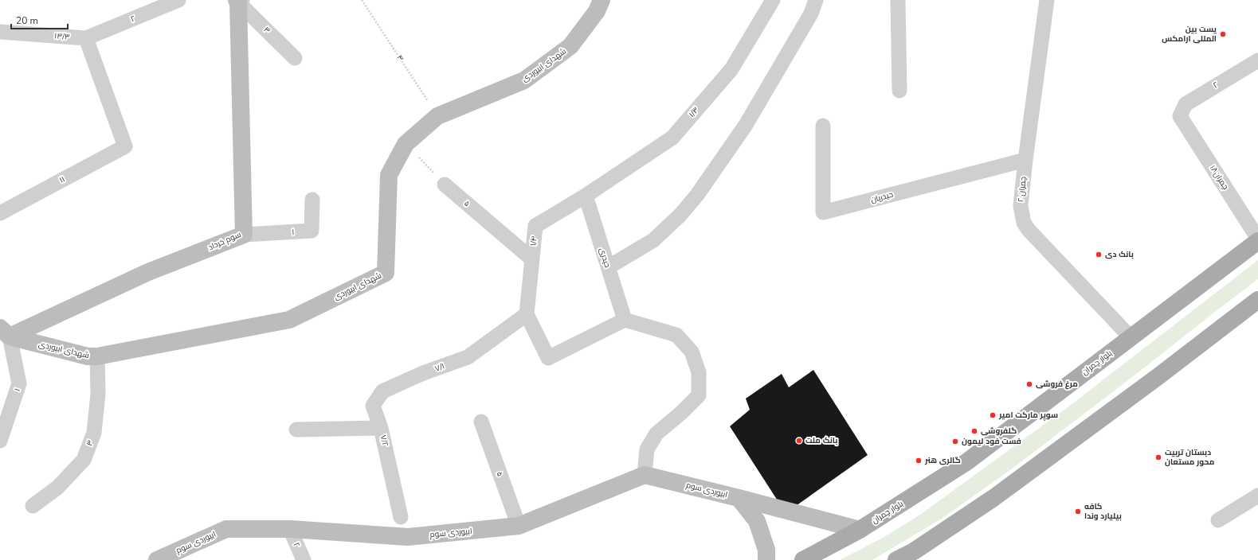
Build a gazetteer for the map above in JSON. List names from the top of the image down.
{
  "streets": {
    "main road": ["بلوار چمران"],
    "street": [
      "۲",
      "۳",
      "۱۳/۳",
      "شهدای ابیوردی",
      "۱/۳",
      "چمران۱۸",
      "۱۱",
      "چمران۲۰",
      "حیدریان",
      "۵",
      "۱",
      "سوم خرداد",
      "۱/۴",
      "حیدری",
      "۷/۱",
      "۷/۲",
      "ابیوردی سوم"
    ],
    "path": ["۴"]
  },
  "crossings": [
    ["۲", "۱۳/۳"],
    ["۲", "چمران۱۸"],
    ["۲", "۱۱"],
    ["۲", "ابیوردی سوم"],
    ["۳", "شهدای ابیوردی"],
    ["۳", "سوم خرداد"],
    ["۱۳/۳", "۱۱"],
    ["۴", "شهدای ابیوردی"],
    ["شهدای ابیوردی", "۱"],
    ["شهدای ابیوردی", "سوم خرداد"],
    ["۱/۳", "۱/۴"],
    ["۱/۳", "حیدری"],
    ["چمران۱۸", "بلوار چمران"],
    ["چمران۲۰", "حیدریان"],
    ["چمران۲۰", "بلوار چمران"],
    ["۵", "۱/۴"],
    ["۵", "ابیوردی سوم"],
    ["۱", "سوم خرداد"],
    ["۱/۴", "حیدری"],
    ["۱/۴", "۷/۱"],
    ["بلوار چمران", "ابیوردی سوم"],
    ["۷/۱", "۷/۲"]
  ],
  "places": [
    "پست بین المللی ارامکس",
    "بانک دی",
    "مرغ فروشی",
    "سوپر مارکت امیر",
    "گلفروشی",
    "بانک ملت",
    "فست فود لیمون",
    "دبستان تربیت محور مستعان",
    "گالری هنر",
    "کافه بیلیارد وندا"
  ],
  "scale_bar": "20 m"
}
